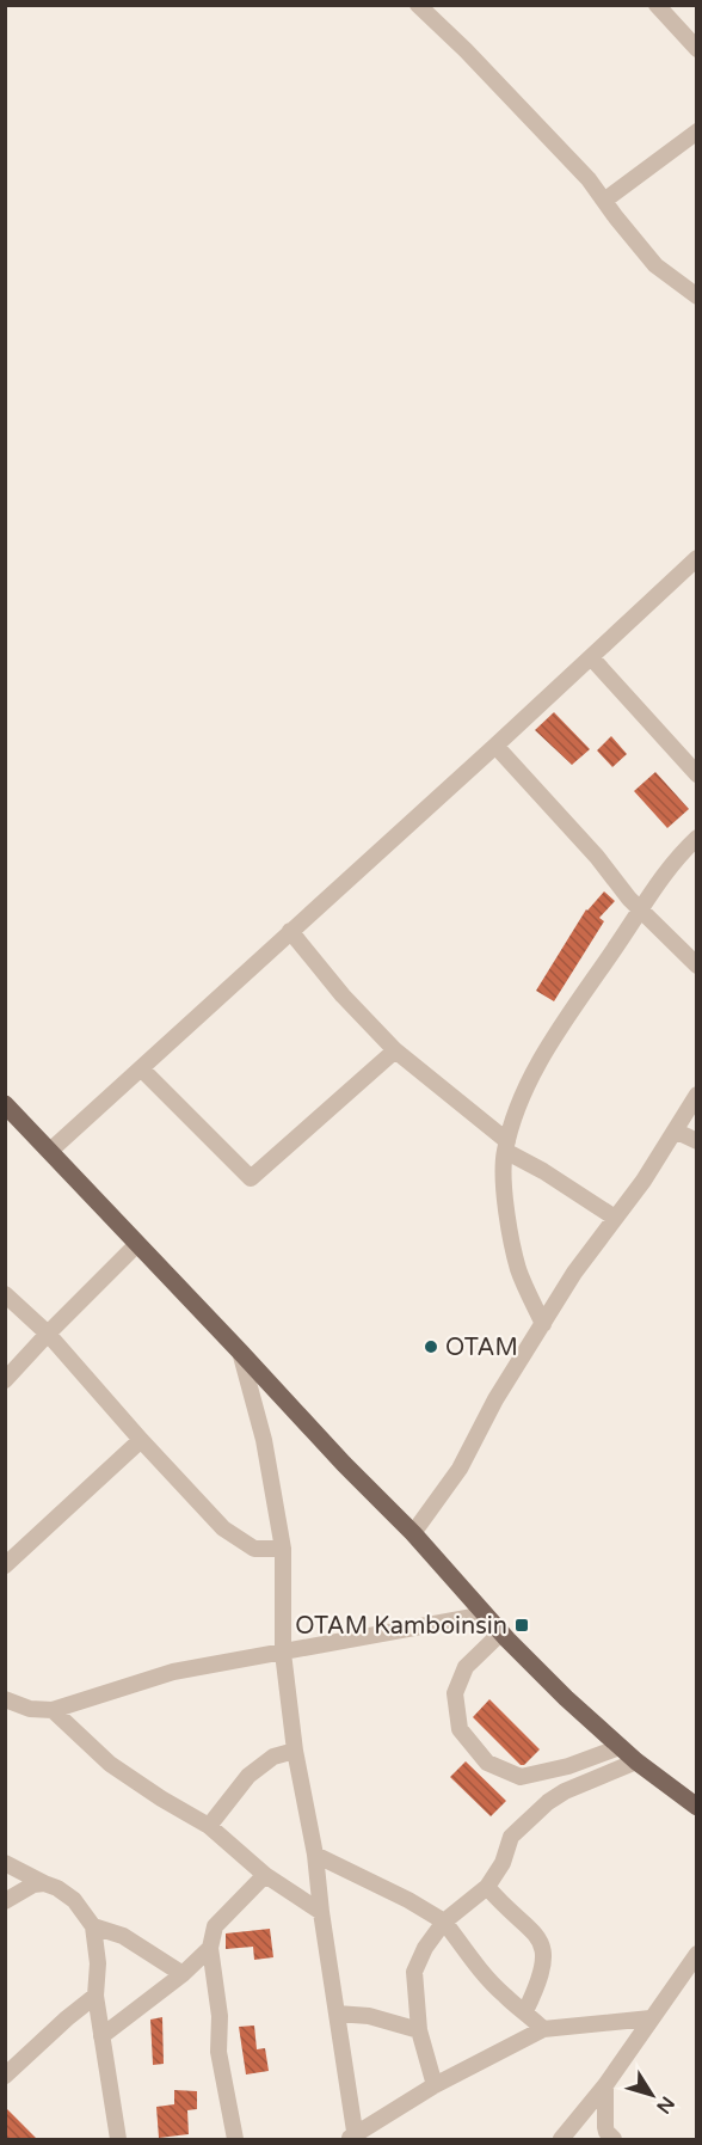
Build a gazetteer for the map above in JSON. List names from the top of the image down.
{
  "places": {
    "other": ["OTAM"],
    "transit": ["OTAM Kamboinsin"]
  },
  "north": "bottom right"
}
